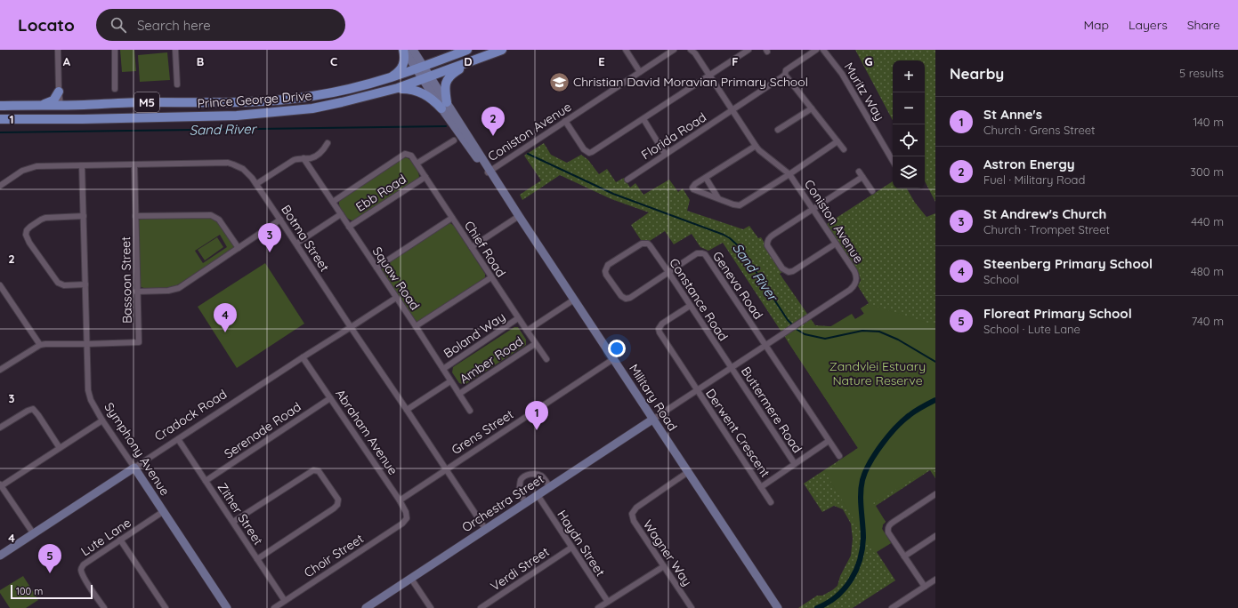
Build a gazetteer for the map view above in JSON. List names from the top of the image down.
{
  "streets": {
    "main road": ["Prince George Drive", "M5"],
    "street": [
      "Muritz Way",
      "Coniston Avenue",
      "Florida Road",
      "Ebb Road",
      "Botma Street",
      "Chief Road",
      "Squaw Road",
      "Bassoon Street",
      "Geneva Road",
      "Constance Road",
      "Boland Way",
      "Amber Road",
      "Military Road",
      "Buttermere Road",
      "Cradock Road",
      "Serenade Road",
      "Abraham Avenue",
      "Grens Street",
      "Derwent Crescent",
      "Symphony Avenue",
      "Orchestra Street",
      "Zither Street",
      "Lute Lane",
      "Haydn Street",
      "Wagner Way",
      "Choir Street",
      "Verdi Street"
    ]
  },
  "crossings": [
    ["Prince George Drive", "Military Road"],
    ["Coniston Avenue", "Florida Road"],
    ["Coniston Avenue", "Geneva Road"],
    ["Coniston Avenue", "Constance Road"],
    ["Coniston Avenue", "Military Road"],
    ["Coniston Avenue", "Buttermere Road"],
    ["Coniston Avenue", "Derwent Crescent"],
    ["Coniston Avenue", "Orchestra Street"],
    ["Ebb Road", "Chief Road"],
    ["Ebb Road", "Squaw Road"],
    ["Botma Street", "Bassoon Street"],
    ["Botma Street", "Cradock Road"],
    ["Botma Street", "Grens Street"],
    ["Botma Street", "Symphony Avenue"],
    ["Botma Street", "Orchestra Street"],
    ["Chief Road", "Squaw Road"],
    ["Chief Road", "Boland Way"],
    ["Chief Road", "Amber Road"],
    ["Squaw Road", "Boland Way"],
    ["Squaw Road", "Amber Road"],
    ["Squaw Road", "Cradock Road"],
    ["Bassoon Street", "Symphony Avenue"],
    ["Geneva Road", "Constance Road"],
    ["Constance Road", "Buttermere Road"],
    ["Constance Road", "Derwent Crescent"],
    ["Military Road", "Grens Street"],
    ["Military Road", "Orchestra Street"],
    ["Military Road", "Wagner Way"],
    ["Buttermere Road", "Derwent Crescent"],
    ["Cradock Road", "Abraham Avenue"],
    ["Cradock Road", "Symphony Avenue"],
    ["Cradock Road", "Zither Street"],
    ["Serenade Road", "Abraham Avenue"],
    ["Serenade Road", "Zither Street"],
    ["Abraham Avenue", "Grens Street"],
    ["Abraham Avenue", "Choir Street"],
    ["Symphony Avenue", "Lute Lane"],
    ["Orchestra Street", "Haydn Street"],
    ["Zither Street", "Choir Street"],
    ["Haydn Street", "Verdi Street"]
  ],
  "water": ["Sand River"],
  "parks": ["Zandvlei Estuary Nature Reserve"],
  "places": {
    "school or university": ["Christian David Moravian Primary School"]
  },
  "scale_bar": "100 m",
  "page": {
    "header": "Locato",
    "search": "Search here",
    "nav": ["Map", "Layers", "Share"],
    "heading": ["Nearby", "5 results"],
    "map_buttons": ["+", "−"],
    "list": [
      {
        "mark": "1",
        "name": "St Anne's",
        "note": "Church · Grens Street",
        "value": "140 m"
      },
      {
        "mark": "2",
        "name": "Astron Energy",
        "note": "Fuel · Military Road",
        "value": "300 m"
      },
      {
        "mark": "3",
        "name": "St Andrew's Church",
        "note": "Church · Trompet Street",
        "value": "440 m"
      },
      {
        "mark": "4",
        "name": "Steenberg Primary School",
        "note": "School",
        "value": "480 m"
      },
      {
        "mark": "5",
        "name": "Floreat Primary School",
        "note": "School · Lute Lane",
        "value": "740 m"
      }
    ],
    "pins": [
      "2",
      "3",
      "4",
      "1",
      "5"
    ],
    "scale": "100 m"
  },
  "grid": {
    "columns": [
      "A",
      "B",
      "C",
      "D",
      "E",
      "F",
      "G"
    ],
    "rows": [
      "1",
      "2",
      "3",
      "4"
    ]
  }
}
